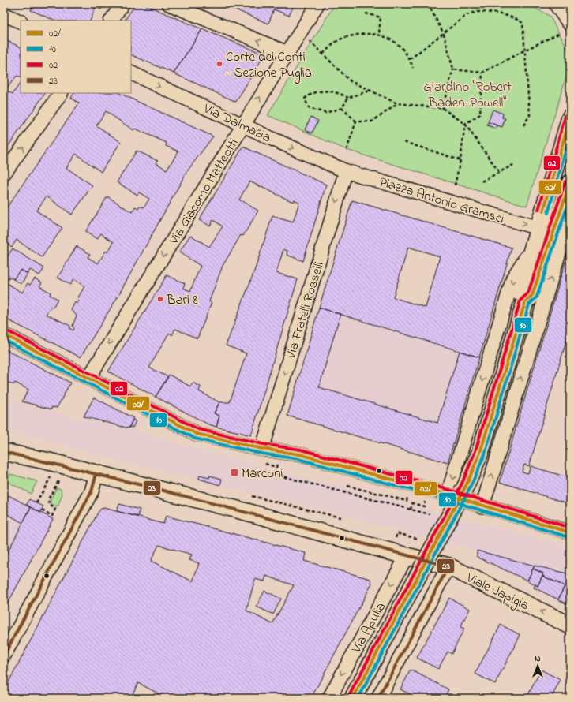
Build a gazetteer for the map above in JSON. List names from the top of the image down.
{
  "streets": {
    "main road": ["Viale Japigia"],
    "street": [
      "Via Dalmazia",
      "Via Giacomo Matteotti",
      "Piazza Antonio Gramsci",
      "Via Fratelli Rosselli",
      "Via Apulia"
    ]
  },
  "crossings": [
    ["Via Dalmazia", "Via Giacomo Matteotti"],
    ["Via Dalmazia", "Piazza Antonio Gramsci"],
    ["Via Dalmazia", "Via Fratelli Rosselli"],
    ["Piazza Antonio Gramsci", "Via Fratelli Rosselli"],
    ["Viale Japigia", "Via Apulia"]
  ],
  "one_way": ["Piazza Antonio Gramsci", "Via Fratelli Rosselli"],
  "parks": ["Giardino \"Robert Baden-Powell\""],
  "places": {
    "other": ["Corte dei Conti - Sezione Puglia", "Bari 8"],
    "transit": ["Marconi"]
  },
  "lines": [
    "transit line 02",
    "transit line 02/",
    "transit line 10",
    "transit line 23"
  ],
  "legend": [
    "02/",
    "10",
    "02",
    "23"
  ],
  "north": "top"
}
